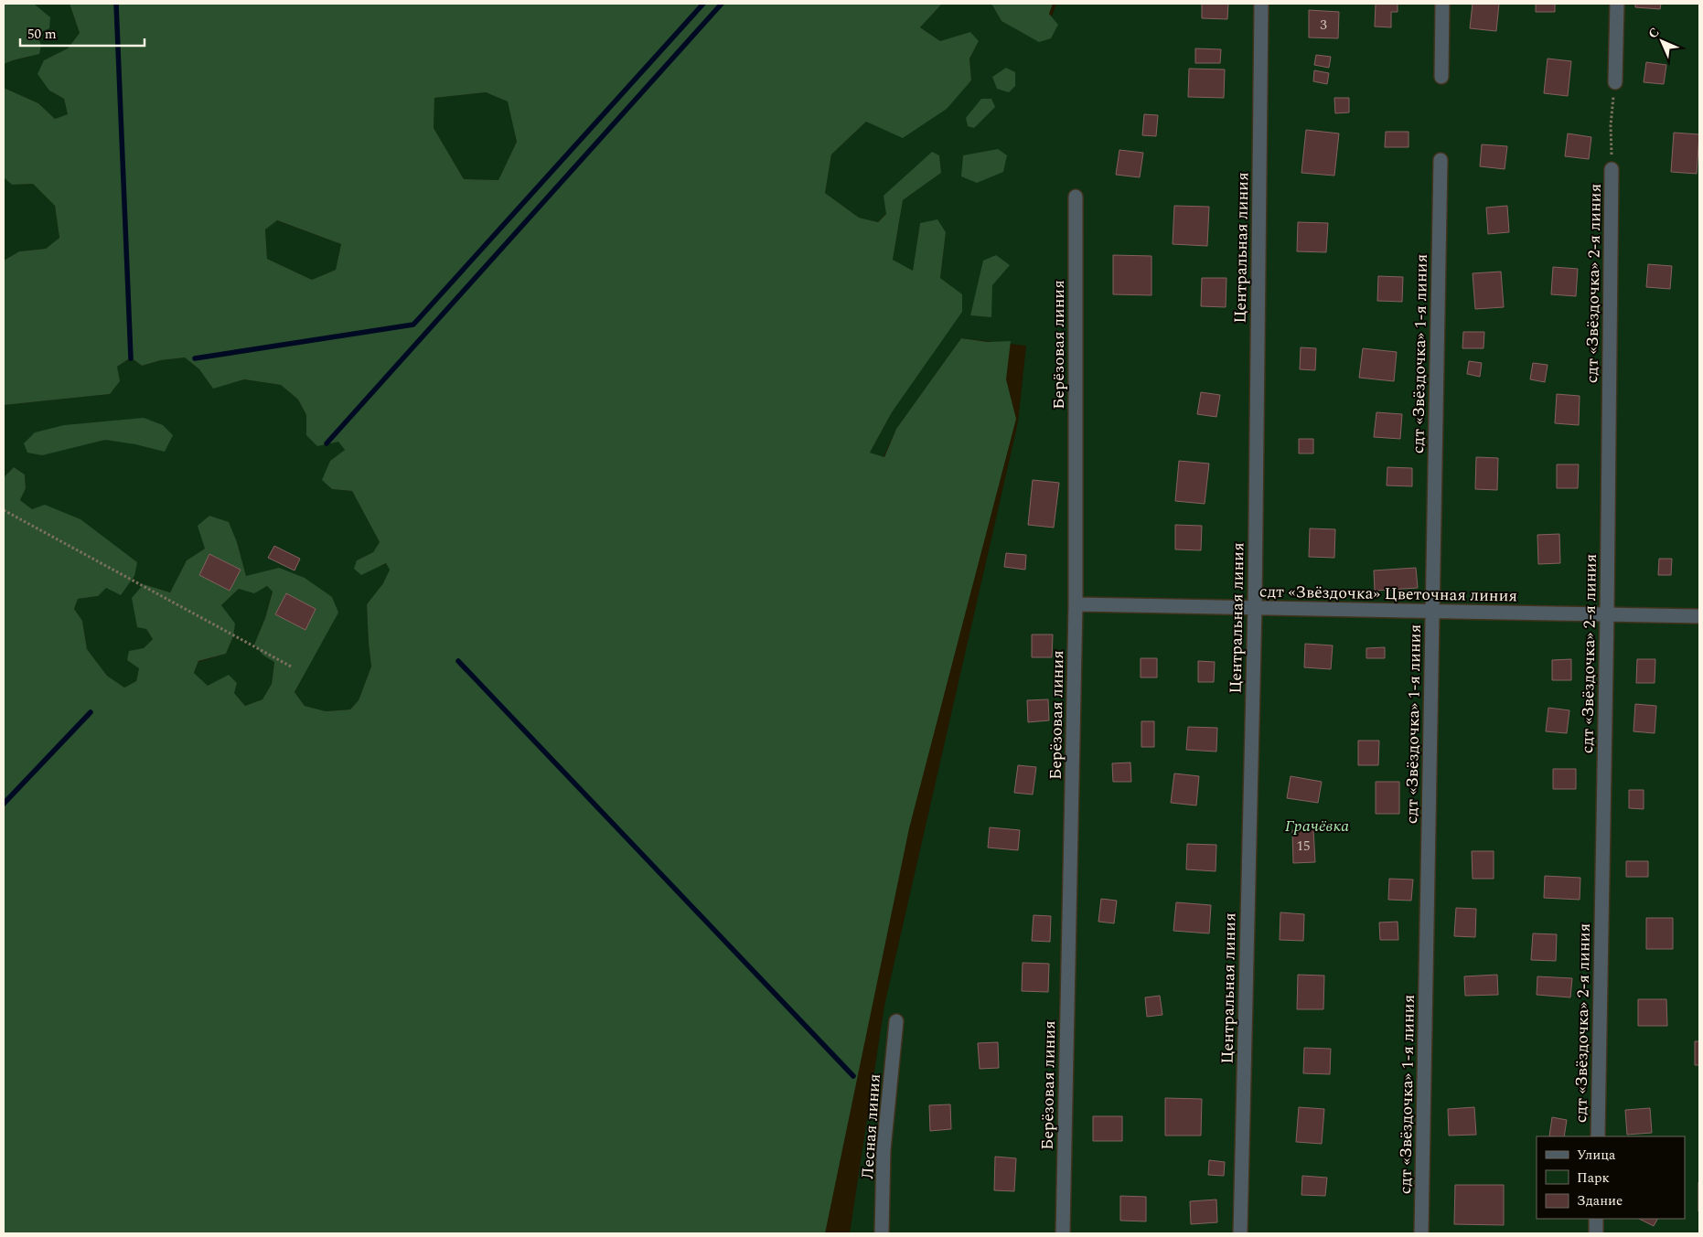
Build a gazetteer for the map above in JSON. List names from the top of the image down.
{
  "streets": {
    "street": [
      "Центральная линия",
      "сдт «Звёздочка» 2-я линия",
      "Берёзовая линия",
      "сдт «Звёздочка» 1-я линия",
      "сдт «Звёздочка» Цветочная линия",
      "Лесная линия"
    ]
  },
  "crossings": [
    ["Центральная линия", "сдт «Звёздочка» Цветочная линия"],
    ["сдт «Звёздочка» 2-я линия", "сдт «Звёздочка» Цветочная линия"],
    ["Берёзовая линия", "сдт «Звёздочка» Цветочная линия"],
    ["сдт «Звёздочка» 1-я линия", "сдт «Звёздочка» Цветочная линия"]
  ],
  "parks": ["Грачёвка"],
  "house_numbers": ["3", "15"],
  "legend": ["Улица", "Парк", "Здание"],
  "scale_bar": "50 m",
  "north": "top left"
}
